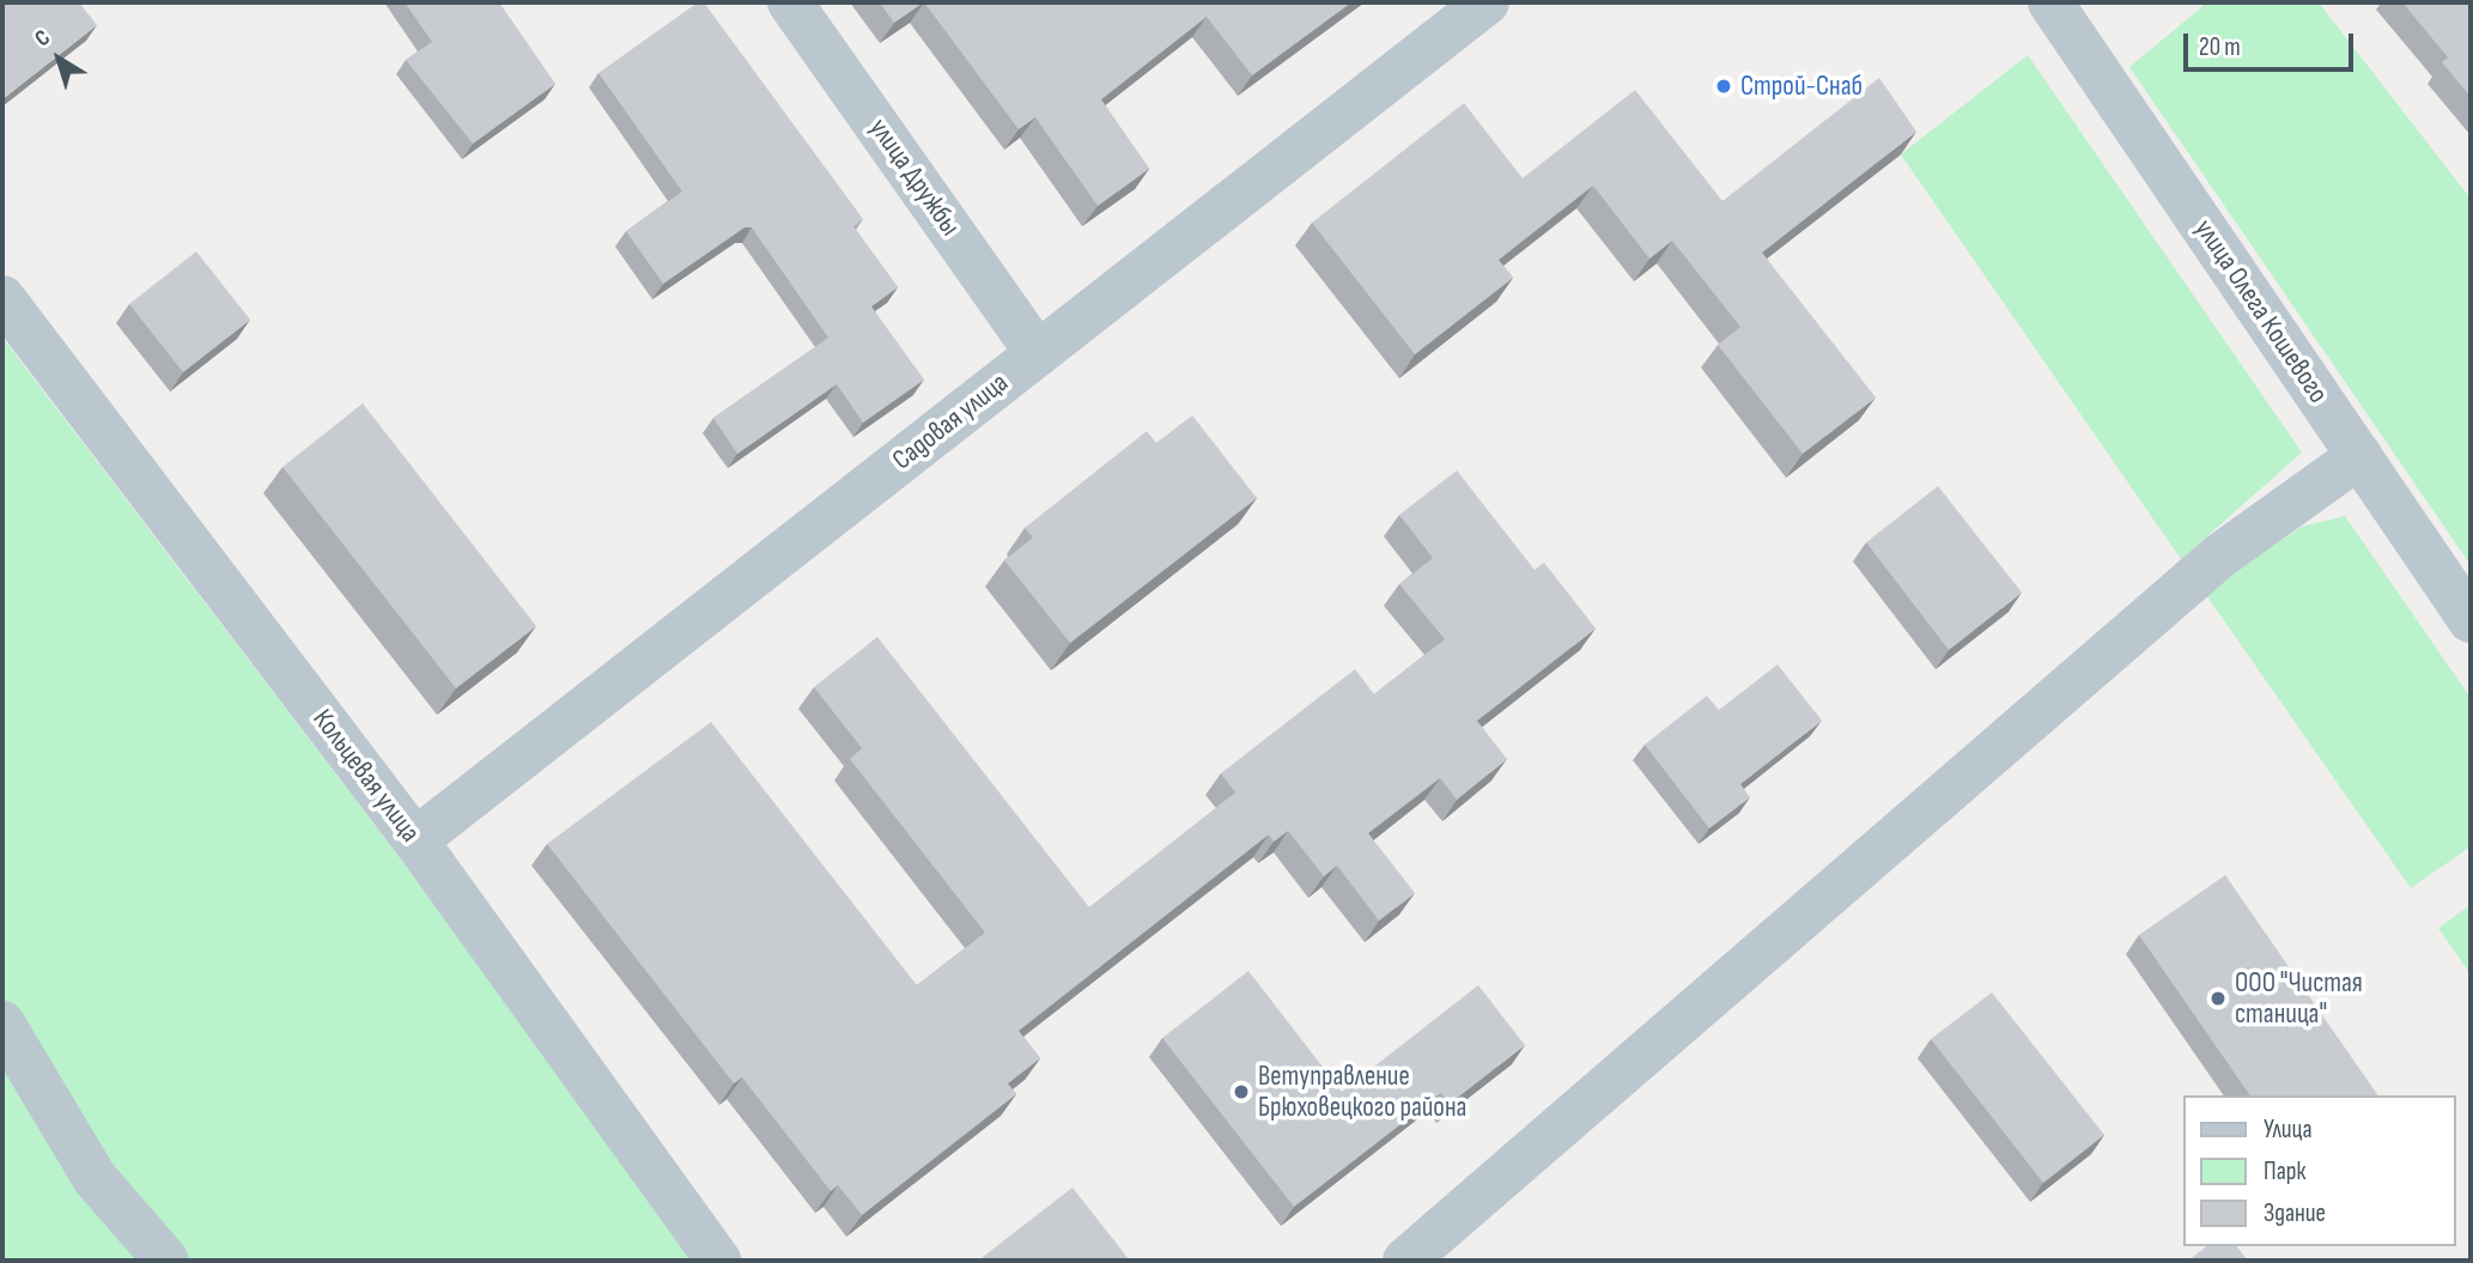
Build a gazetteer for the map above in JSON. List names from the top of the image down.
{
  "streets": {
    "street": [
      "улица Дружбы",
      "улица Олега Кошевого",
      "Садовая улица",
      "Кольцевая улица"
    ]
  },
  "crossings": [
    ["улица Дружбы", "Садовая улица"],
    ["Садовая улица", "Кольцевая улица"]
  ],
  "places": ["Строй-Снаб", "ООО \"Чистая станица\"", "Ветуправление Брюховецкого района"],
  "legend": ["Улица", "Парк", "Здание"],
  "scale_bar": "20 m",
  "north": "top left"
}
